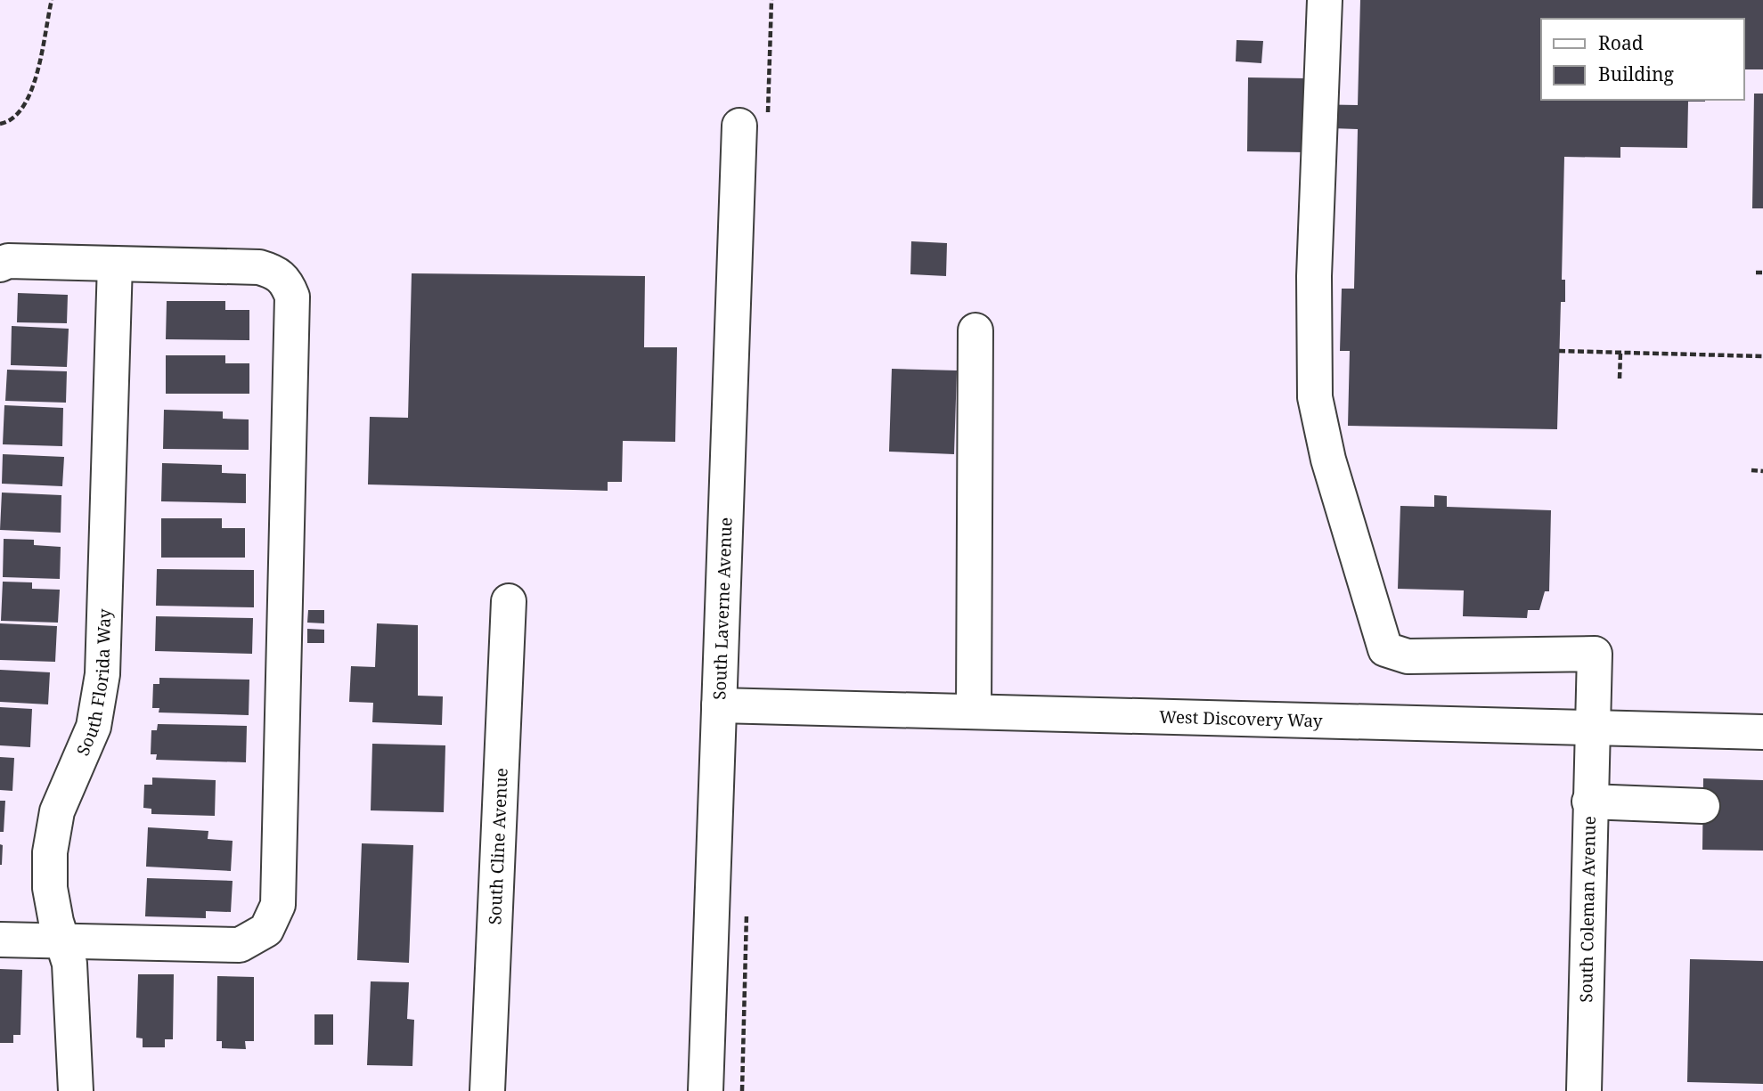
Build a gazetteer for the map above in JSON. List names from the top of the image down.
{
  "streets": {
    "street": [
      "South Laverne Avenue",
      "South Florida Way",
      "West Discovery Way",
      "South Cline Avenue",
      "South Coleman Avenue"
    ]
  },
  "crossings": [
    ["South Laverne Avenue", "West Discovery Way"],
    ["West Discovery Way", "South Coleman Avenue"]
  ],
  "legend": ["Road", "Building"]
}
